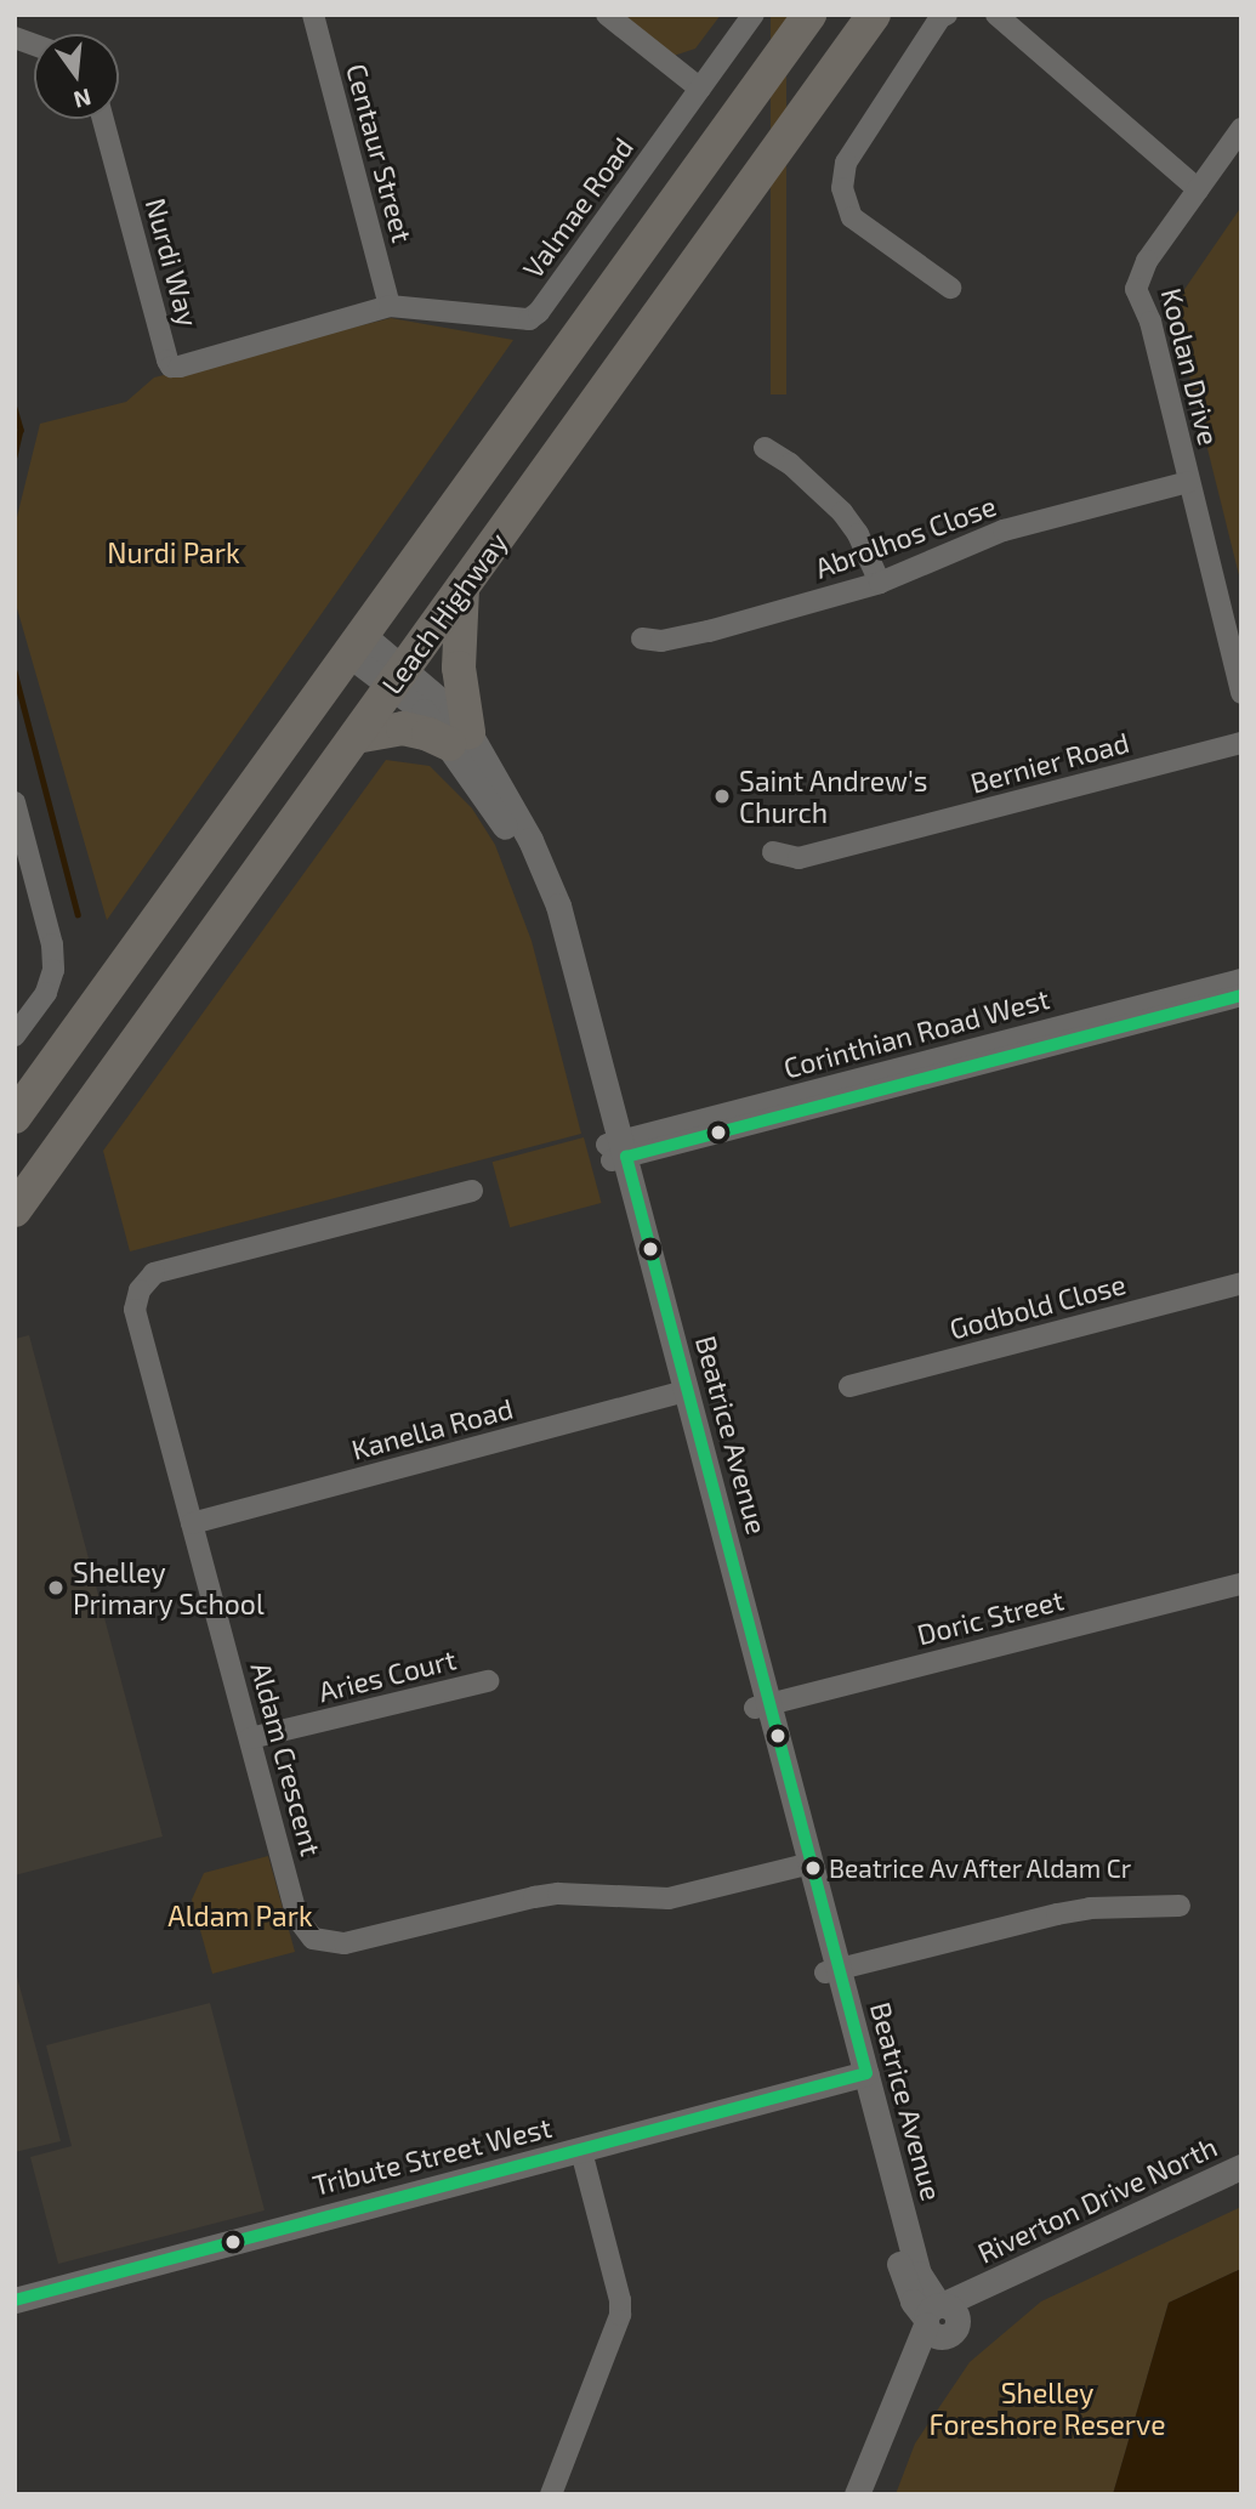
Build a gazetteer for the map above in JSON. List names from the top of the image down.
{
  "streets": {
    "highway": ["Leach Highway"],
    "street": [
      "Centaur Street",
      "Valmae Road",
      "Nurdi Way",
      "Koolan Drive",
      "Abrolhos Close",
      "Bernier Road",
      "Corinthian Road West",
      "Godbold Close",
      "Kanella Road",
      "Beatrice Avenue",
      "Doric Street",
      "Aries Court",
      "Aldam Crescent",
      "Tribute Street West",
      "Riverton Drive North"
    ]
  },
  "crossings": [
    ["Centaur Street", "Valmae Road"],
    ["Centaur Street", "Nurdi Way"],
    ["Valmae Road", "Nurdi Way"],
    ["Koolan Drive", "Abrolhos Close"],
    ["Leach Highway", "Beatrice Avenue"],
    ["Corinthian Road West", "Beatrice Avenue"],
    ["Kanella Road", "Beatrice Avenue"],
    ["Kanella Road", "Aldam Crescent"],
    ["Beatrice Avenue", "Doric Street"],
    ["Beatrice Avenue", "Aldam Crescent"],
    ["Beatrice Avenue", "Tribute Street West"],
    ["Beatrice Avenue", "Riverton Drive North"],
    ["Aries Court", "Aldam Crescent"]
  ],
  "parks": ["Nurdi Park", "Aldam Park", "Shelley Foreshore Reserve"],
  "places": ["Saint Andrew's Church", "Shelley Primary School", "Beatrice Av After Aldam Cr"],
  "north": "bottom"
}
